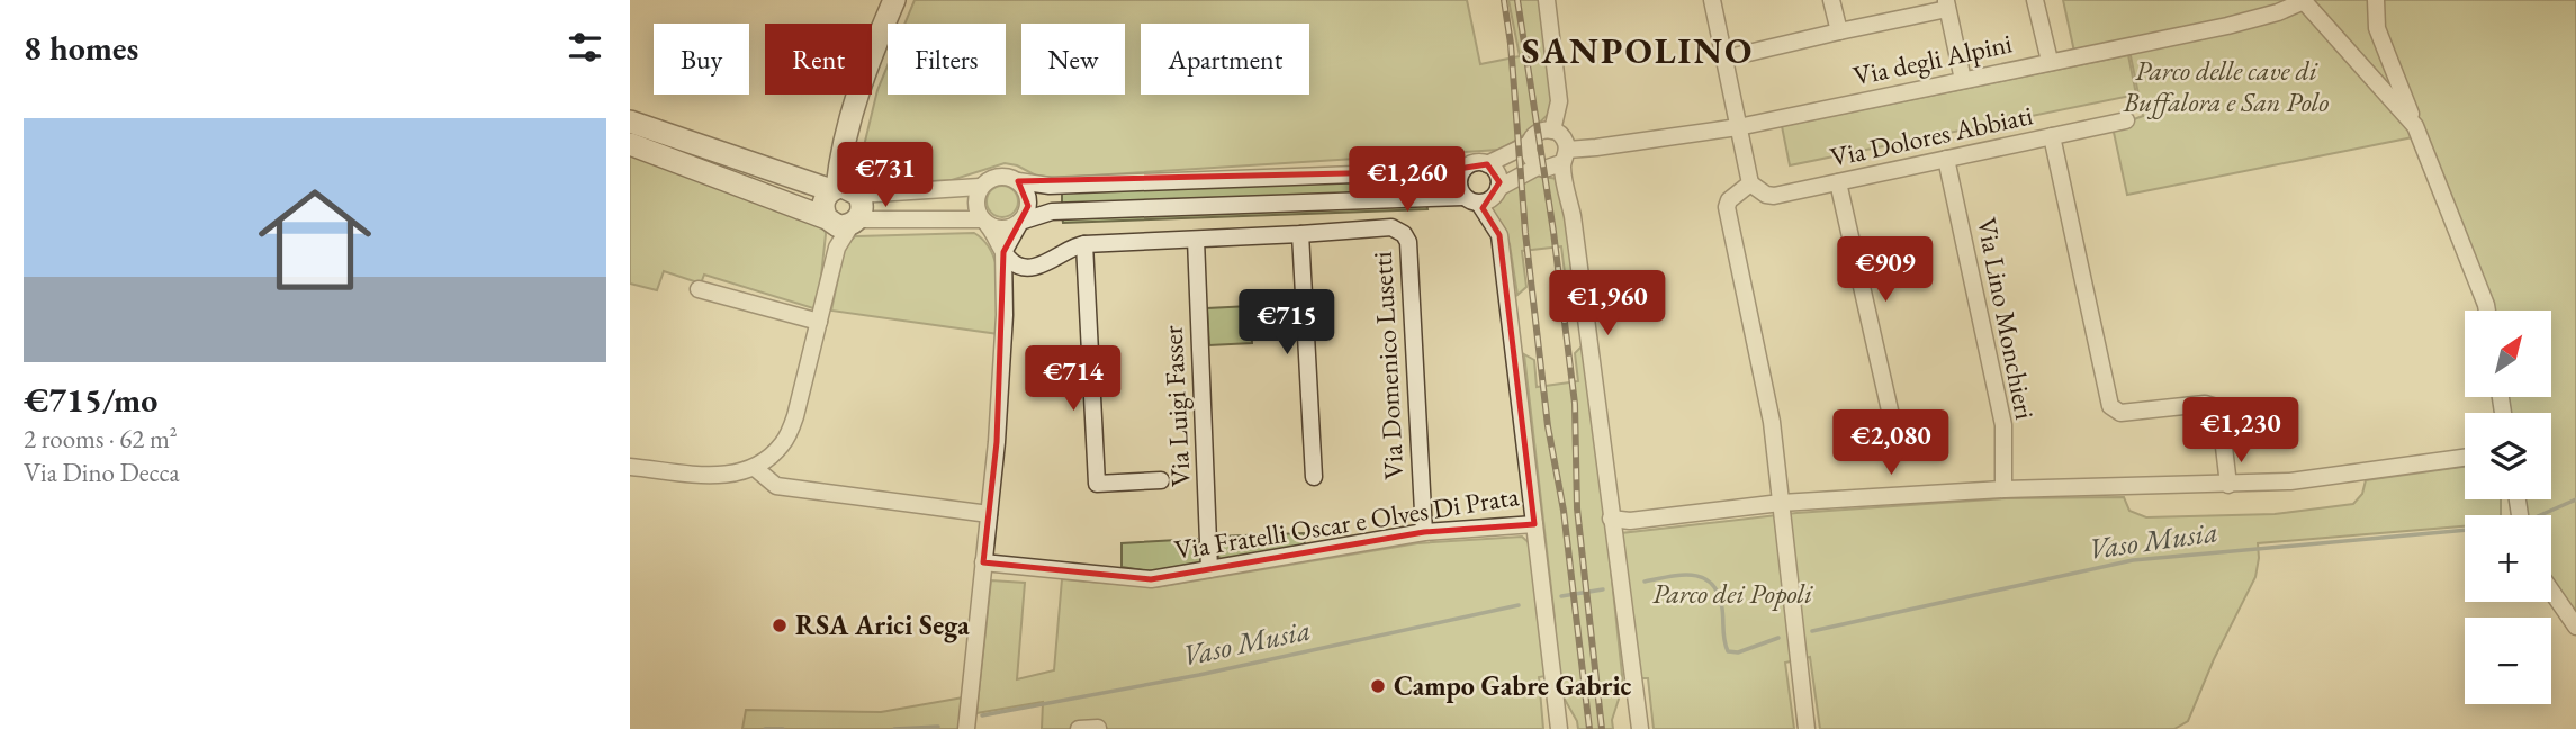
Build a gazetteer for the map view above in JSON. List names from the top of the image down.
{
  "streets": {
    "street": [
      "Via degli Alpini",
      "Via Dolores Abbiati",
      "Via Lino Monchieri",
      "Via Domenico Lusetti",
      "Via Luigi Fasser",
      "Via Fratelli Oscar e Olves Di Prata"
    ]
  },
  "crossings": [
    ["Via Dolores Abbiati", "Via Lino Monchieri"],
    ["Via Domenico Lusetti", "Via Luigi Fasser"],
    ["Via Domenico Lusetti", "Via Fratelli Oscar e Olves Di Prata"],
    ["Via Luigi Fasser", "Via Fratelli Oscar e Olves Di Prata"]
  ],
  "districts": ["SANPOLINO"],
  "water": ["Vaso Musia"],
  "parks": ["Parco delle cave di Buffalora e San Polo", "Parco dei Popoli"],
  "places": ["RSA Arici Sega", "Campo Gabre Gabric"],
  "north": "top right",
  "page": {
    "heading": "8 homes",
    "chip": [
      "Buy",
      "Rent",
      "Filters",
      "New",
      "Apartment"
    ],
    "list": [
      {
        "name": "€715/mo",
        "note": "2 rooms · 62 m² · Via Dino Decca"
      }
    ],
    "price": [
      "€731",
      "€1,260",
      "€909",
      "€1,960",
      "€715",
      "€714",
      "€1,230",
      "€2,080"
    ],
    "map_buttons": ["+", "−"]
  }
}
